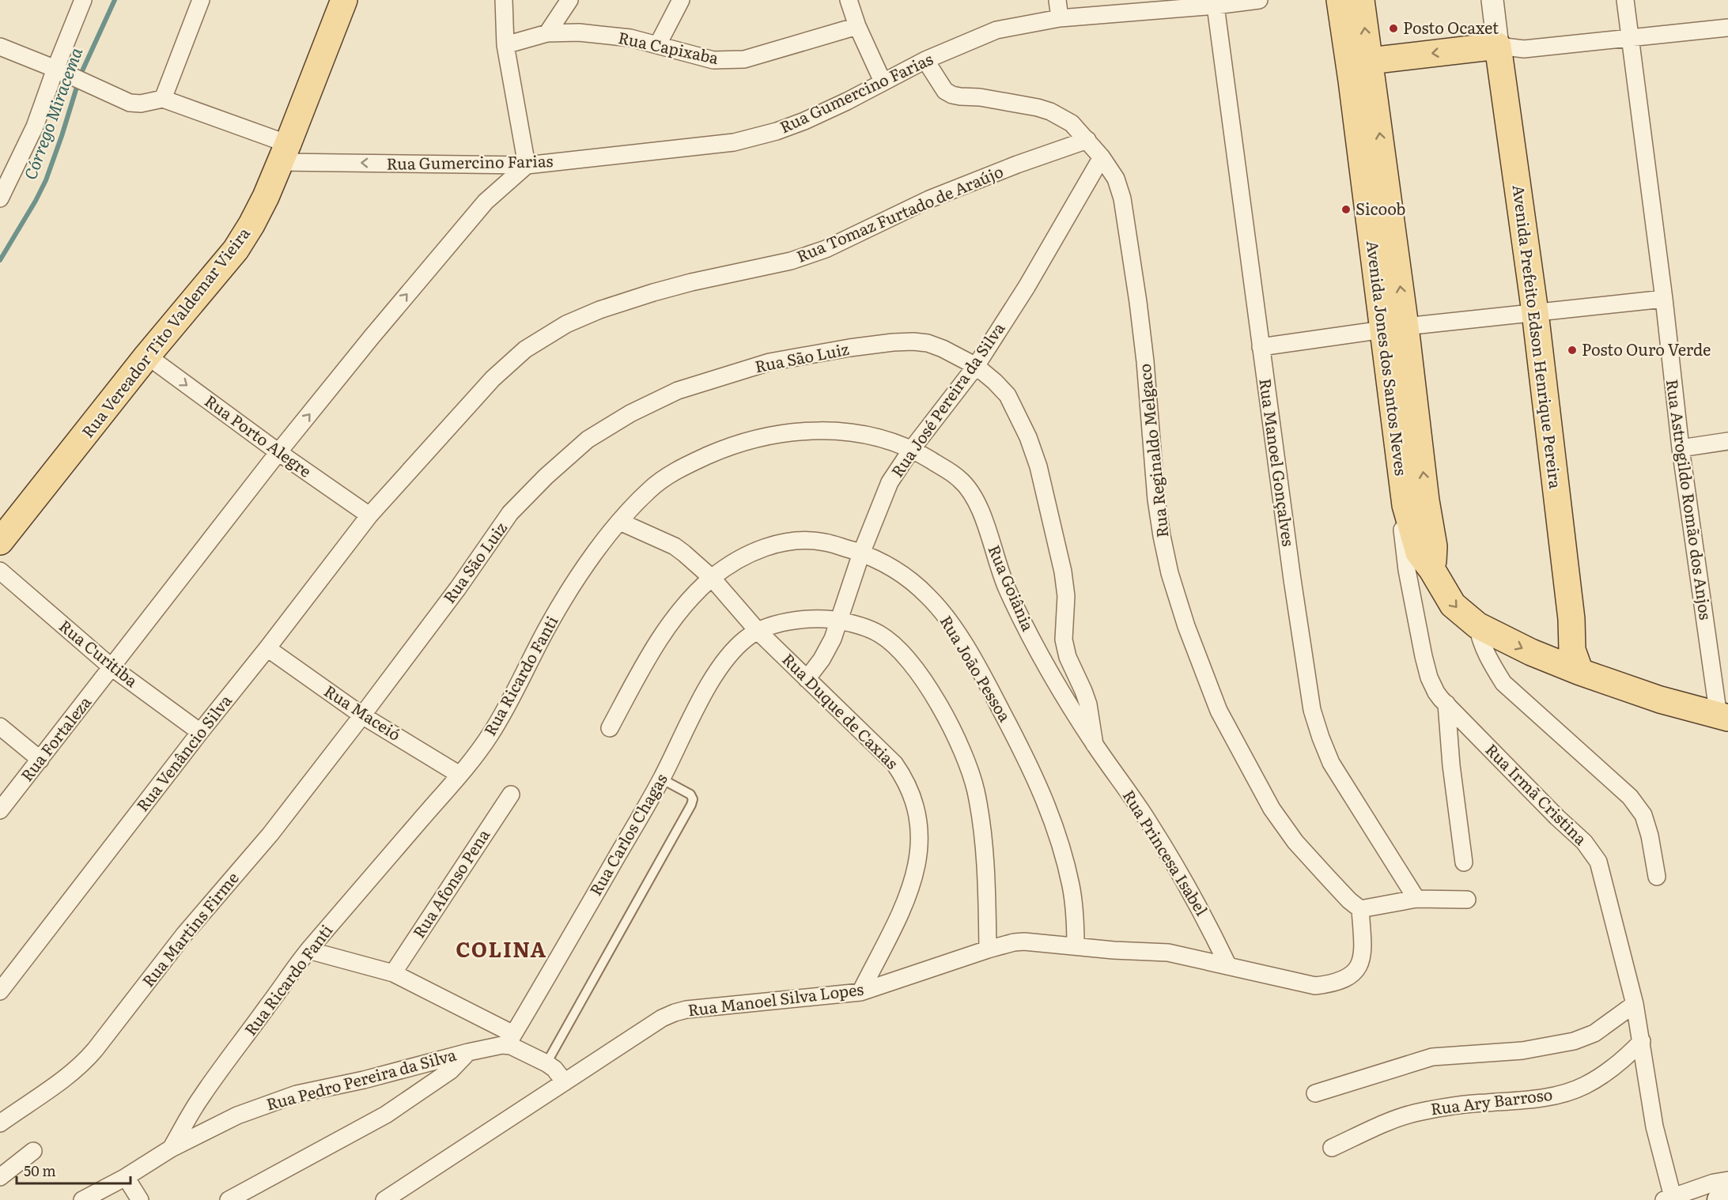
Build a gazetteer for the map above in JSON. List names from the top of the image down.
{
  "streets": {
    "main road": ["Rua Vereador Tito Valdemar Vieira", "Avenida Prefeito Edson Henrique Pereira", "Avenida Jones dos Santos Neves"],
    "street": [
      "Rua Capixaba",
      "Rua Gumercino Farias",
      "Rua Tomaz Furtado de Araújo",
      "Rua São Luiz",
      "Rua José Pereira da Silva",
      "Rua Porto Alegre",
      "Rua Reginaldo Melgaco",
      "Rua Manoel Gonçalves",
      "Rua Astrogildo Romão dos Anjos",
      "Rua Goiânia",
      "Rua Curitiba",
      "Rua João Pessoa",
      "Rua Ricardo Fanti",
      "Rua Duque de Caxias",
      "Rua Maceió",
      "Rua Fortaleza",
      "Rua Venâncio Silva",
      "Rua Irmã Cristina",
      "Rua Carlos Chagas",
      "Rua Princesa Isabel",
      "Rua Afonso Pena",
      "Rua Martins Firme",
      "Rua Manoel Silva Lopes",
      "Rua Pedro Pereira da Silva",
      "Rua Ary Barroso"
    ]
  },
  "crossings": [
    ["Rua Gumercino Farias", "Rua Vereador Tito Valdemar Vieira"],
    ["Rua Gumercino Farias", "Rua Reginaldo Melgaco"],
    ["Rua Gumercino Farias", "Rua Manoel Gonçalves"],
    ["Rua Gumercino Farias", "Rua Fortaleza"],
    ["Rua Tomaz Furtado de Araújo", "Rua Porto Alegre"],
    ["Rua Tomaz Furtado de Araújo", "Rua Reginaldo Melgaco"],
    ["Rua Tomaz Furtado de Araújo", "Rua Venâncio Silva"],
    ["Rua Vereador Tito Valdemar Vieira", "Rua Porto Alegre"],
    ["Avenida Prefeito Edson Henrique Pereira", "Avenida Jones dos Santos Neves"],
    ["Rua São Luiz", "Rua José Pereira da Silva"],
    ["Rua São Luiz", "Rua Goiânia"],
    ["Rua São Luiz", "Rua Maceió"],
    ["Rua São Luiz", "Rua Princesa Isabel"],
    ["Rua São Luiz", "Rua Martins Firme"],
    ["Avenida Jones dos Santos Neves", "Rua Irmã Cristina"],
    ["Rua José Pereira da Silva", "Rua Reginaldo Melgaco"],
    ["Rua José Pereira da Silva", "Rua Goiânia"],
    ["Rua José Pereira da Silva", "Rua João Pessoa"],
    ["Rua José Pereira da Silva", "Rua Ricardo Fanti"],
    ["Rua José Pereira da Silva", "Rua Duque de Caxias"],
    ["Rua Porto Alegre", "Rua Fortaleza"],
    ["Rua Porto Alegre", "Rua Venâncio Silva"],
    ["Rua Reginaldo Melgaco", "Rua Manoel Silva Lopes"],
    ["Rua Goiânia", "Rua Ricardo Fanti"],
    ["Rua Goiânia", "Rua Princesa Isabel"],
    ["Rua Curitiba", "Rua Fortaleza"],
    ["Rua Curitiba", "Rua Venâncio Silva"],
    ["Rua João Pessoa", "Rua Duque de Caxias"],
    ["Rua João Pessoa", "Rua Manoel Silva Lopes"],
    ["Rua Ricardo Fanti", "Rua Duque de Caxias"],
    ["Rua Ricardo Fanti", "Rua Maceió"],
    ["Rua Ricardo Fanti", "Rua Pedro Pereira da Silva"],
    ["Rua Duque de Caxias", "Rua Carlos Chagas"],
    ["Rua Duque de Caxias", "Rua Manoel Silva Lopes"],
    ["Rua Maceió", "Rua Venâncio Silva"],
    ["Rua Maceió", "Rua Martins Firme"],
    ["Rua Irmã Cristina", "Rua Ary Barroso"],
    ["Rua Carlos Chagas", "Rua Pedro Pereira da Silva"],
    ["Rua Princesa Isabel", "Rua Manoel Silva Lopes"]
  ],
  "one_way": ["Rua Porto Alegre", "Rua Fortaleza"],
  "districts": ["COLINA"],
  "water": ["Córrego Miracema"],
  "places": ["Posto Ocaxet", "Sicoob", "Posto Ouro Verde"],
  "scale_bar": "50 m"
}
